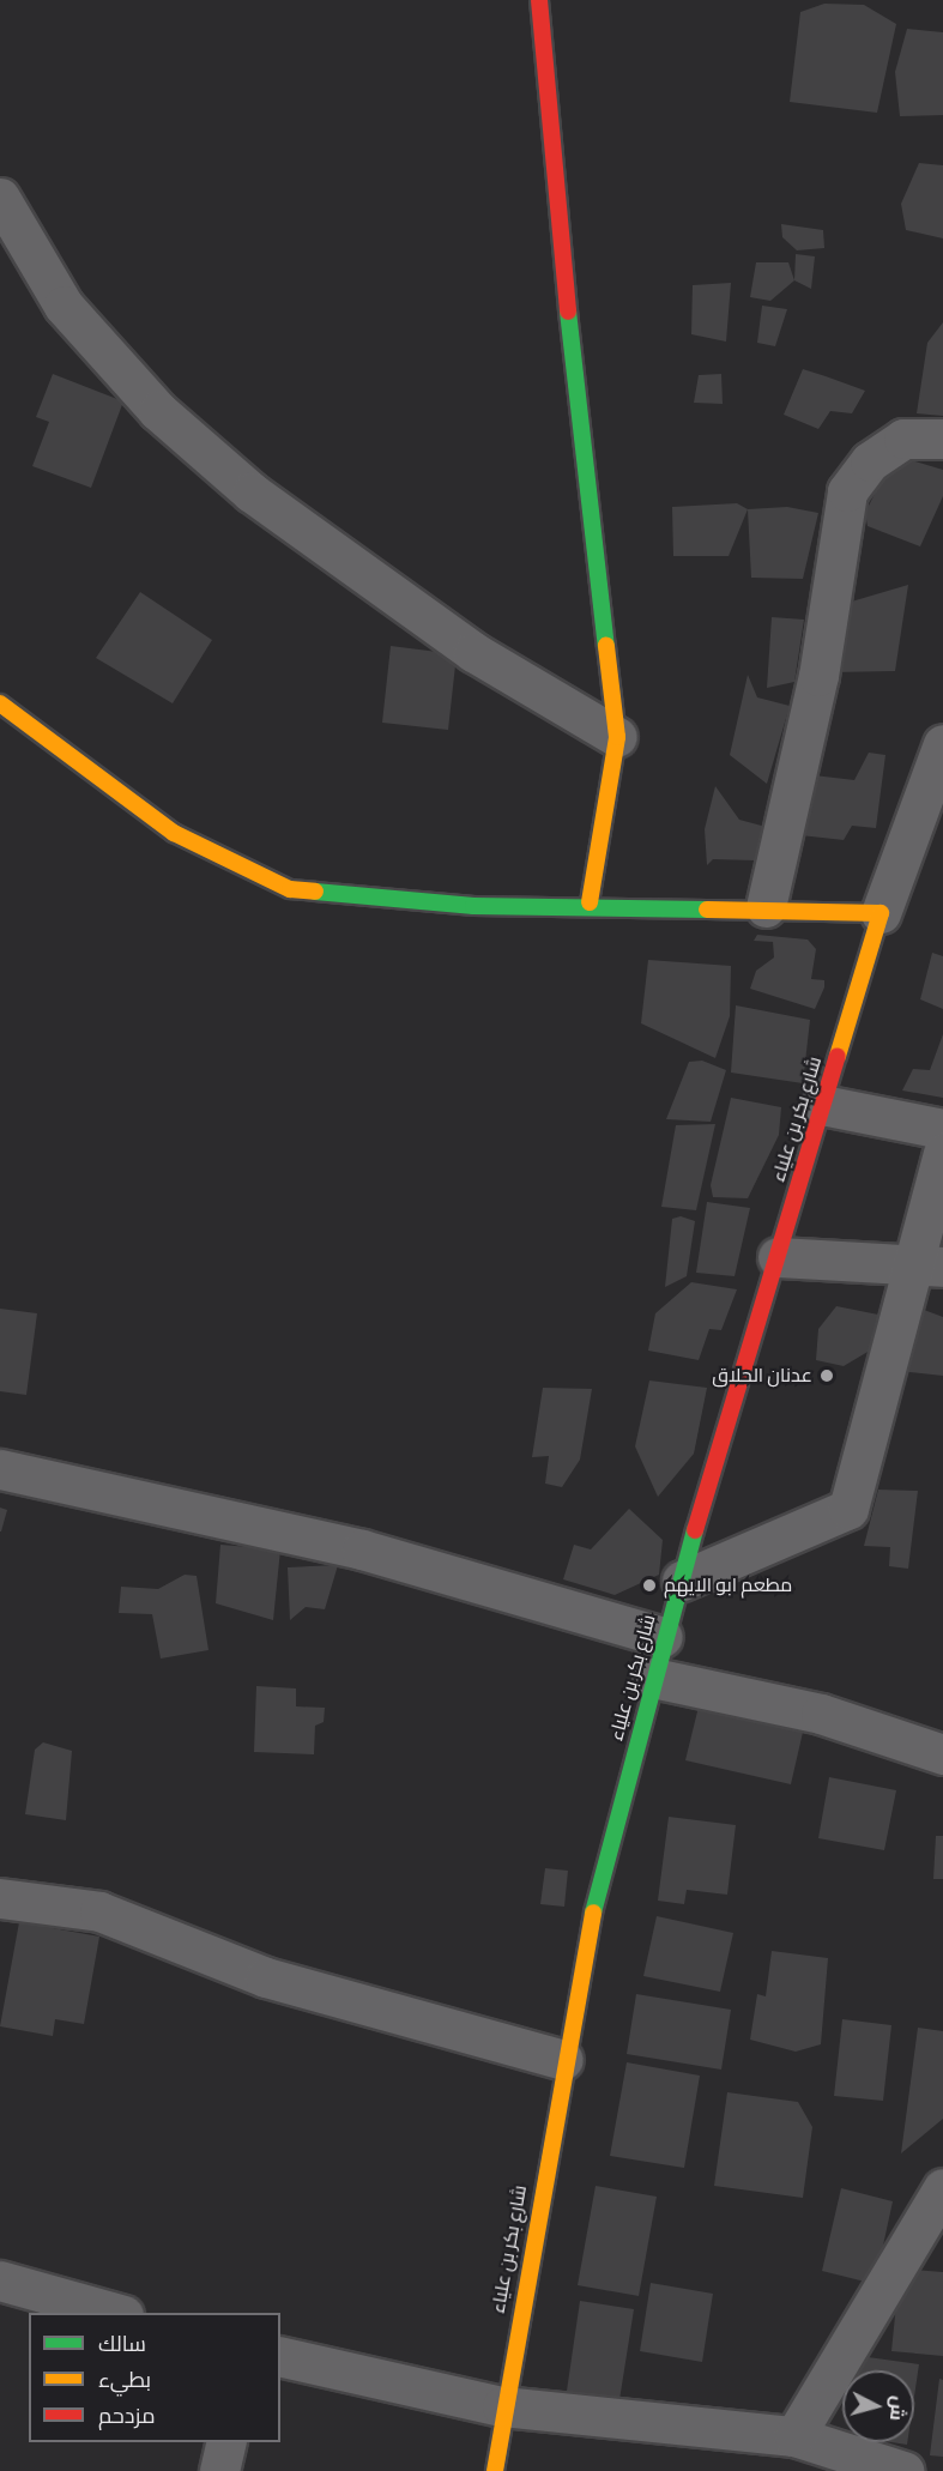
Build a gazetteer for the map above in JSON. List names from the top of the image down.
{
  "streets": {
    "street": ["شارع بكر بن علياء"]
  },
  "places": ["عدنان الحلاق", "مطعم ابو الايهم"],
  "legend": ["سالك", "بطيء", "مزدحم"],
  "north": "right"
}
